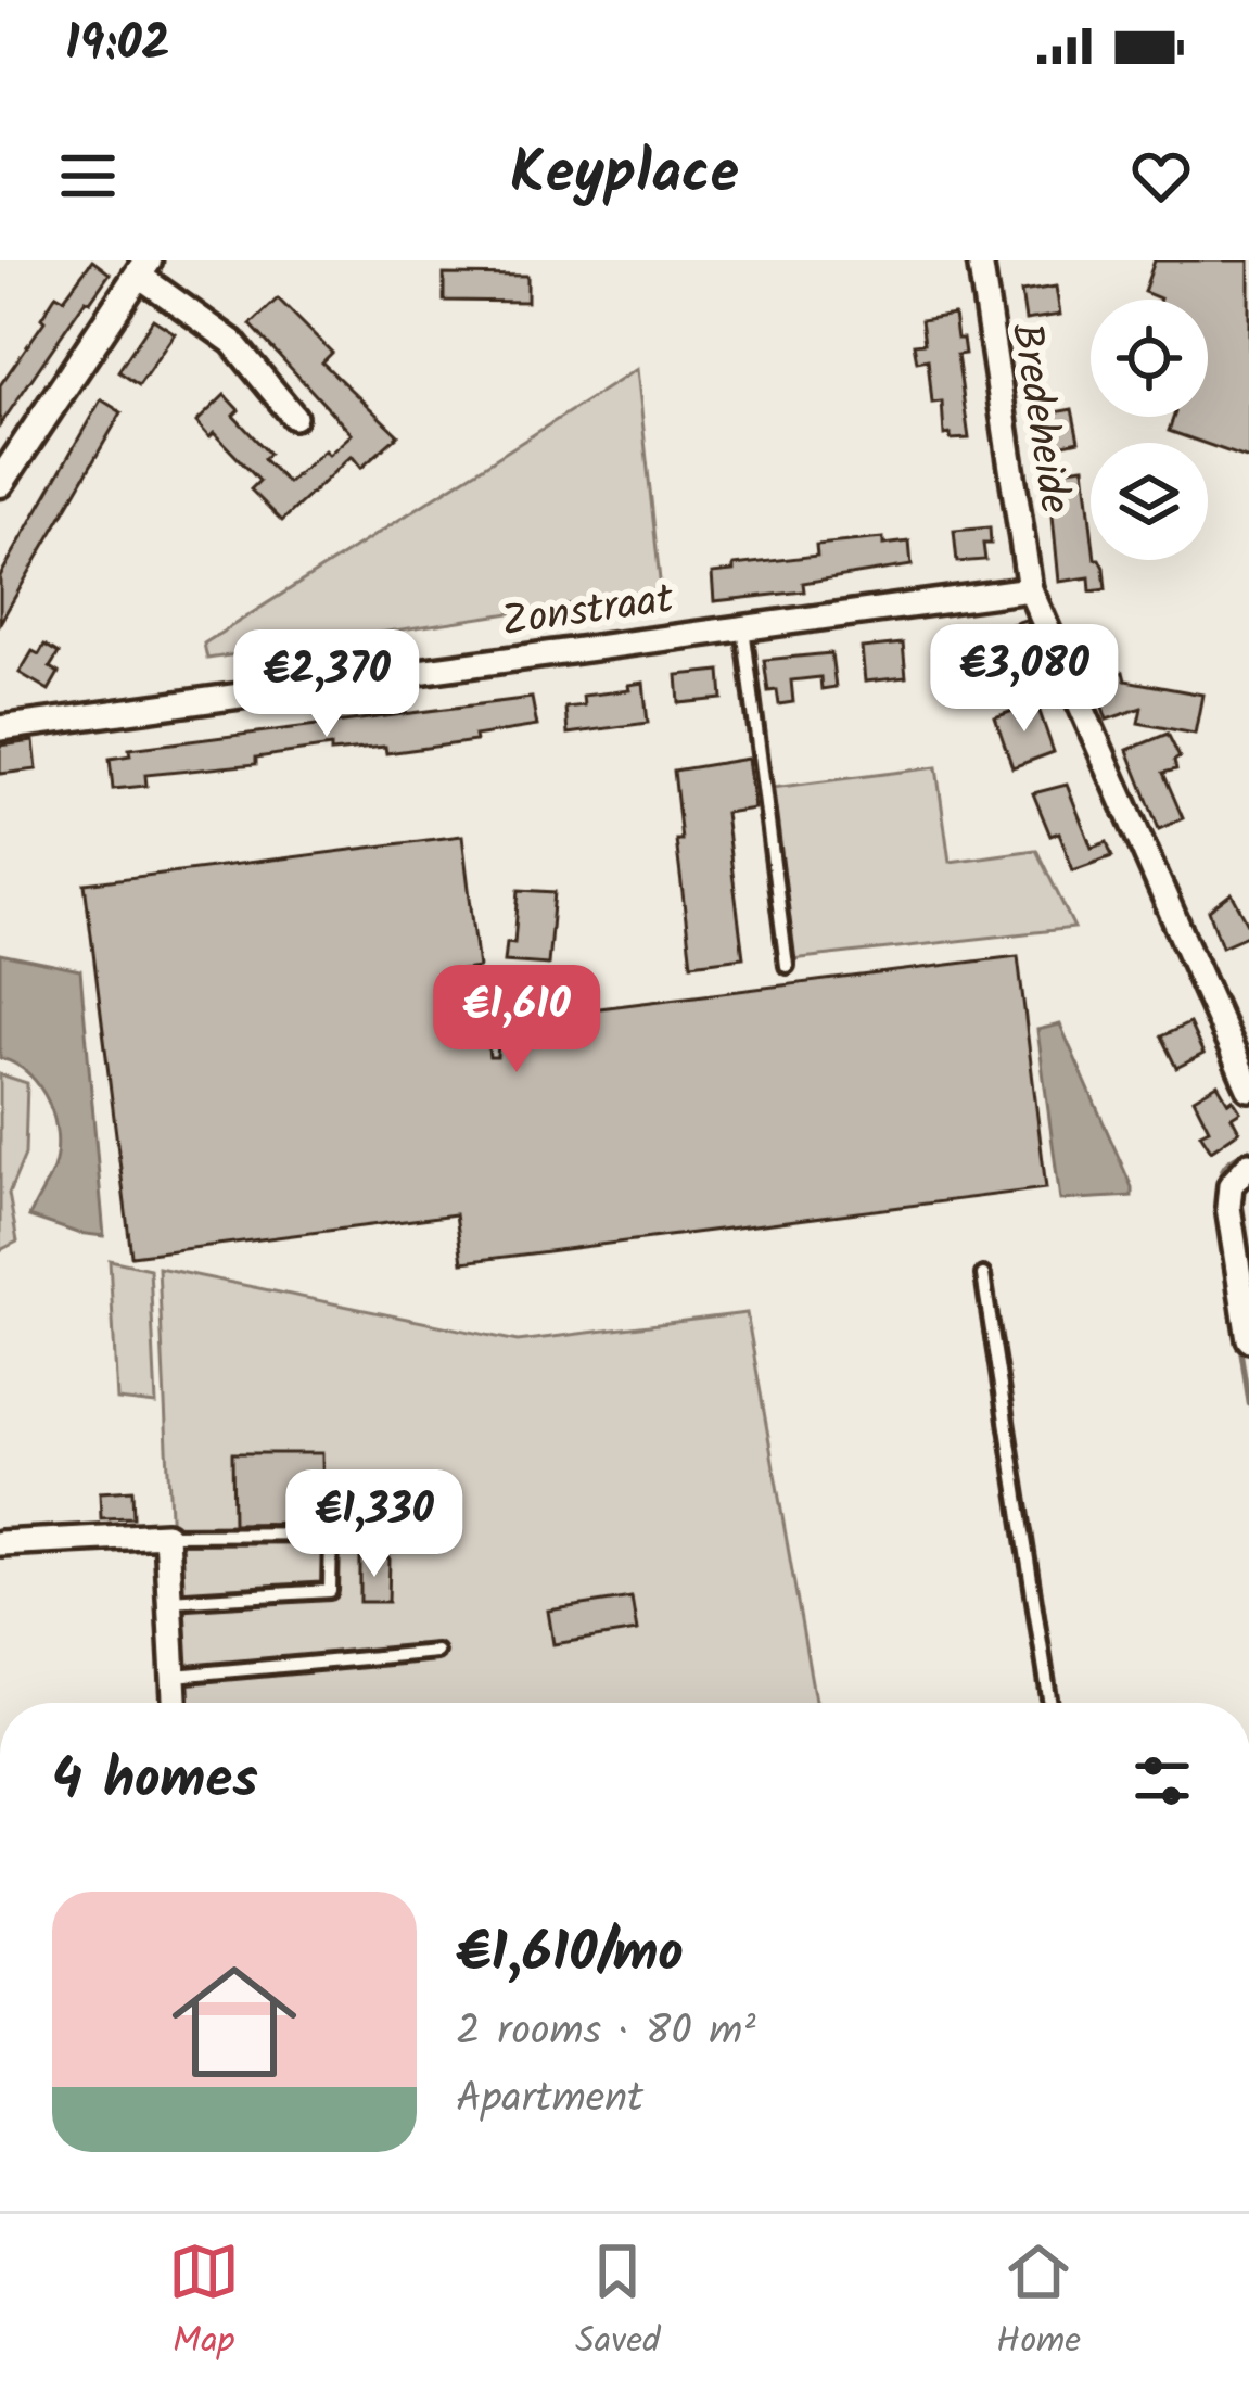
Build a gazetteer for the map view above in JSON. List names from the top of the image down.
{
  "streets": {
    "street": ["Bredeheide", "Zonstraat"]
  },
  "crossings": [
    ["Bredeheide", "Zonstraat"]
  ],
  "page": {
    "status": "19:02",
    "header": "Keyplace",
    "price": [
      "€3,080",
      "€2,370",
      "€1,610",
      "€1,330"
    ],
    "heading": "4 homes",
    "list": [
      {
        "name": "€1,610/mo",
        "note": "2 rooms · 80 m² · Apartment"
      }
    ],
    "tabs": ["Map", "Saved", "Home"]
  }
}
